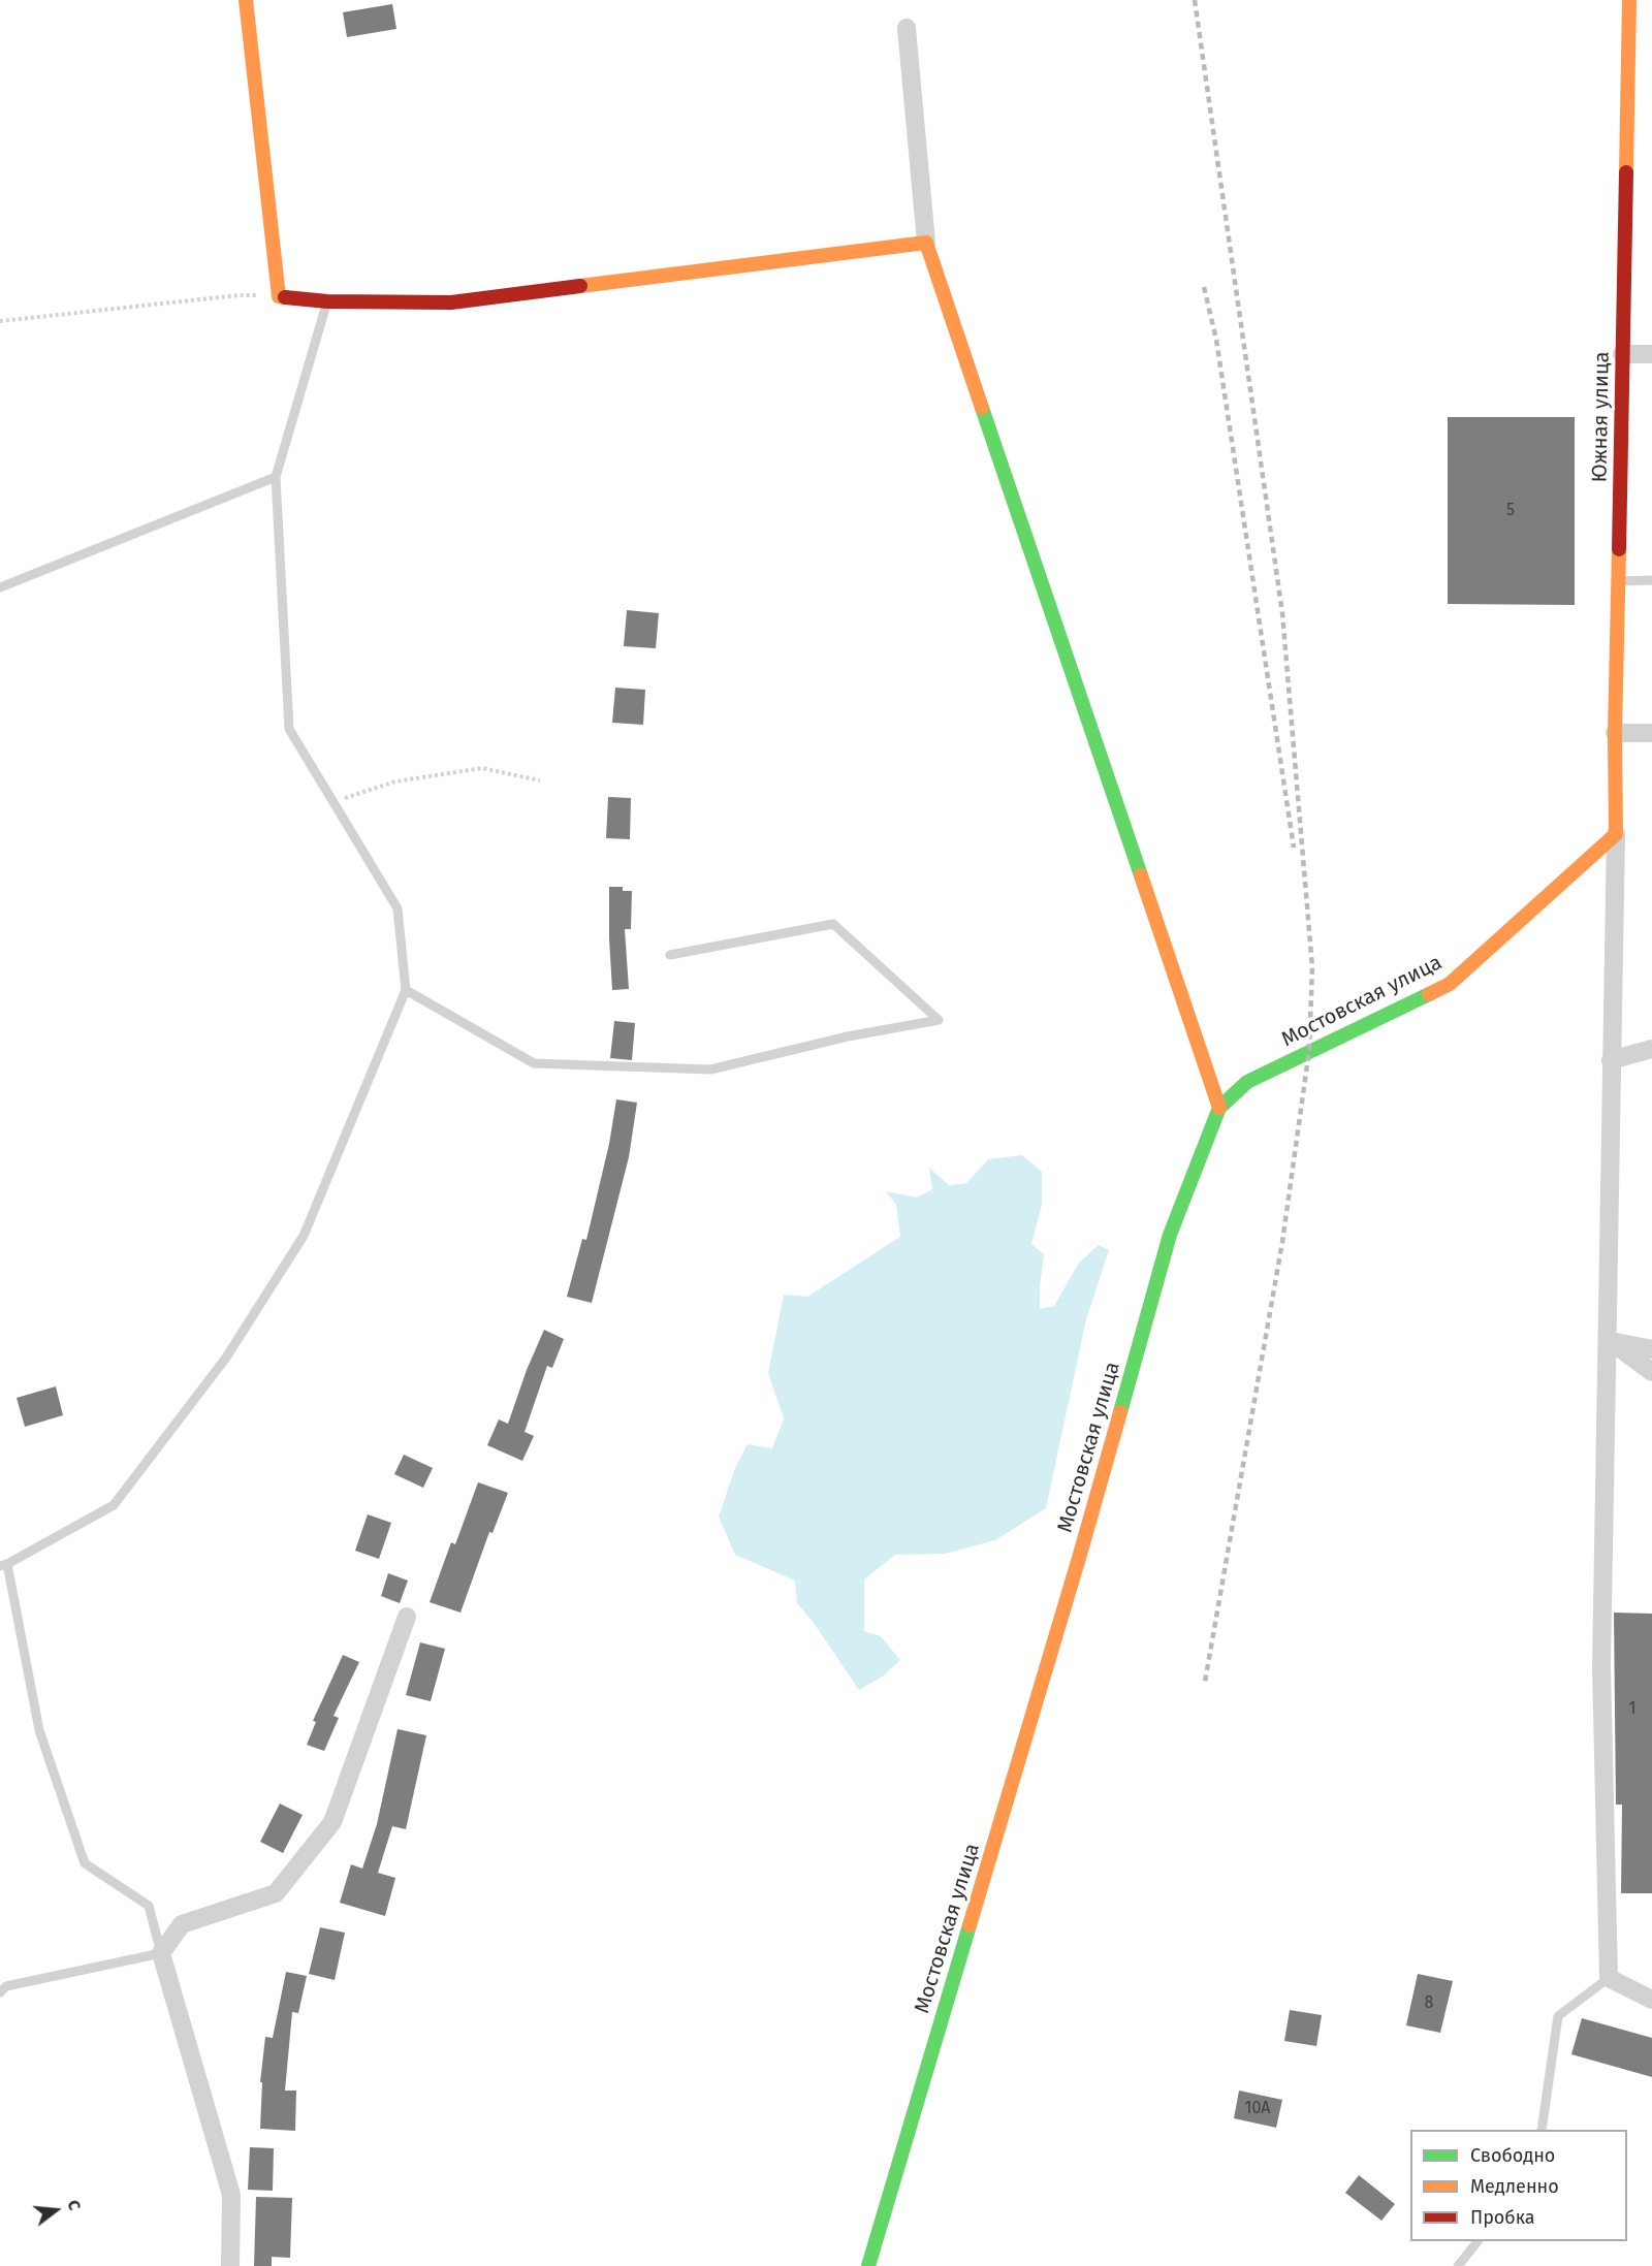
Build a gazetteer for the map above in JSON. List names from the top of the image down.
{
  "streets": {
    "street": ["Южная улица", "Мостовская улица"]
  },
  "crossings": [
    ["Южная улица", "Мостовская улица"]
  ],
  "house_numbers": [
    "5",
    "1",
    "8",
    "10А"
  ],
  "legend": ["Свободно", "Медленно", "Пробка"],
  "north": "right"
}
